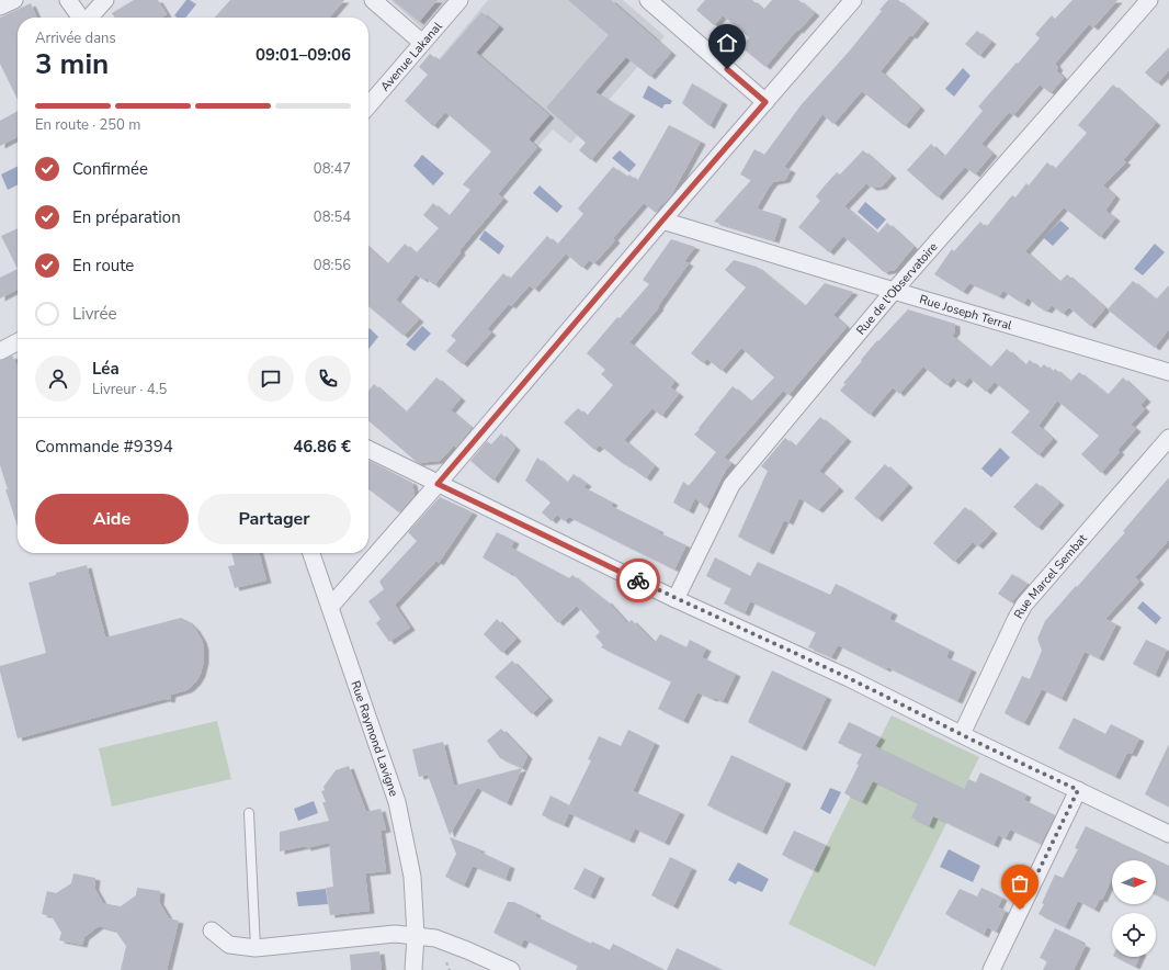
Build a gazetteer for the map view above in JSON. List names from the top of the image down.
{
  "streets": {
    "street": [
      "Avenue Lakanal",
      "Rue de l'Observatoire",
      "Rue Joseph Terral",
      "Rue Marcel Sembat",
      "Rue Raymond Lavigne"
    ]
  },
  "crossings": [
    ["Rue de l'Observatoire", "Rue Joseph Terral"]
  ],
  "north": "right",
  "page": {
    "heading": ["3 min", "Arrivée dans", "09:01–09:06"],
    "panel": [
      "Léa",
      "Livreur · 4.5",
      "Commande #9394",
      "46.86 €"
    ],
    "bar": "En route · 250 m",
    "list": [
      ["Confirmée", "08:47"],
      ["En préparation", "08:54"],
      ["En route", "08:56"],
      "Livrée"
    ],
    "buttons": ["Aide", "Partager"]
  }
}
